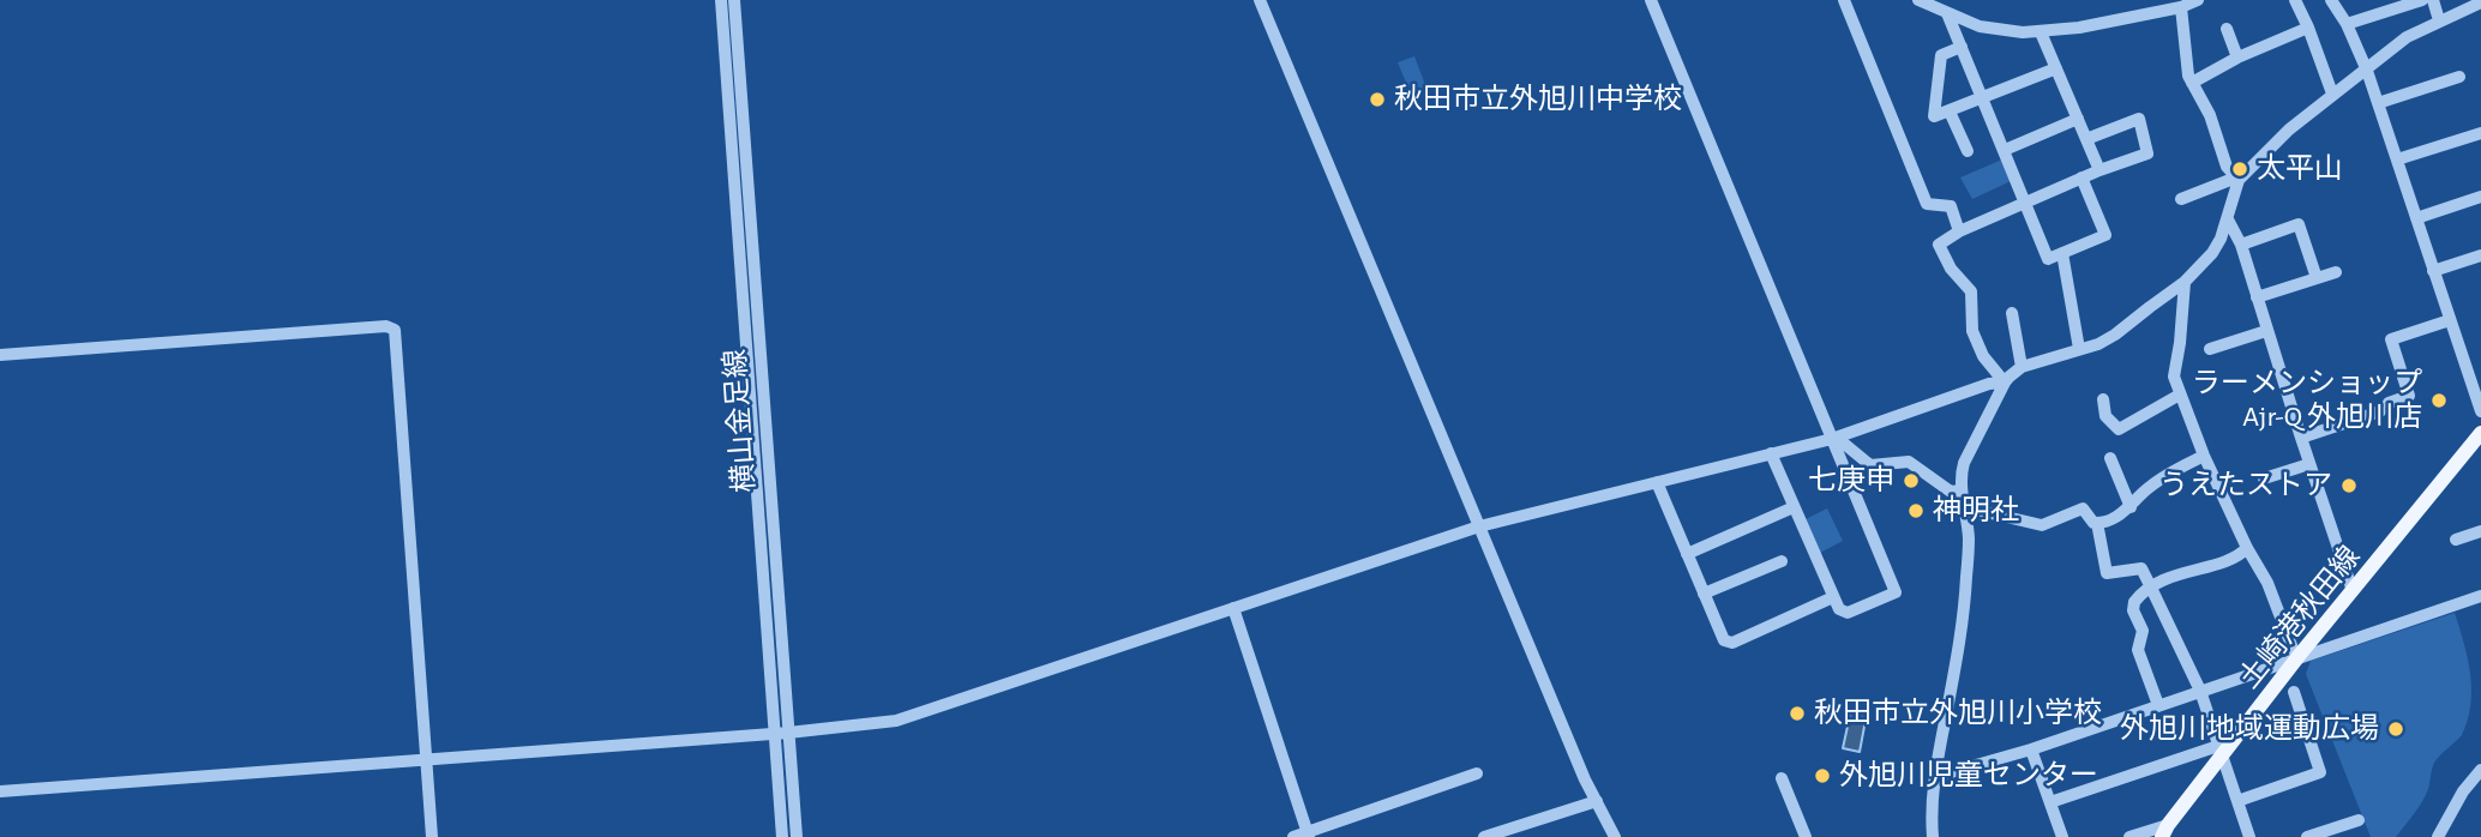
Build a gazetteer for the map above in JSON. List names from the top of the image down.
{
  "streets": {
    "main road": ["土崎港秋田線"],
    "street": ["横山金足線"]
  },
  "places": [
    "秋田市立外旭川中学校",
    "太平山",
    "ラーメンショップ Ajr-Q 外旭川店",
    "七庚申",
    "うえたストア",
    "神明社",
    "秋田市立外旭川小学校",
    "外旭川地域運動広場",
    "外旭川児童センター"
  ]
}
